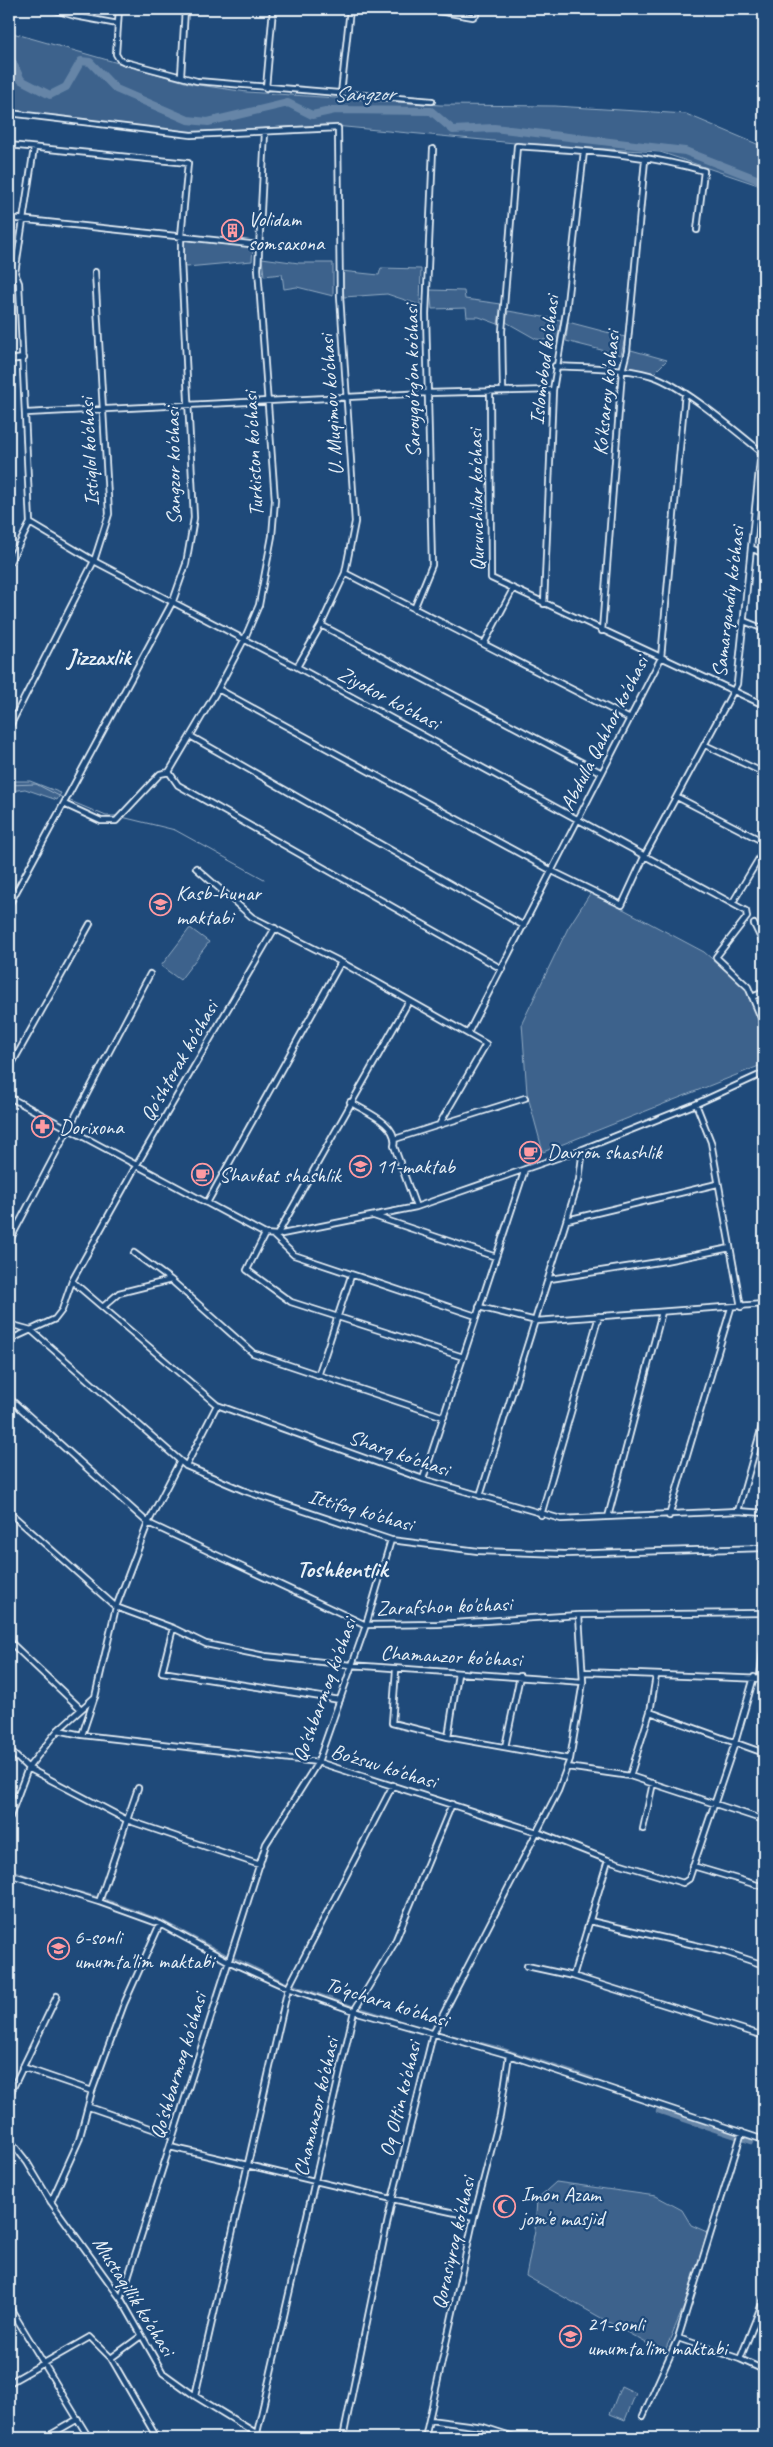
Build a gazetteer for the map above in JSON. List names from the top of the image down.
{
  "streets": {
    "street": [
      "Islomobod ko'chasi",
      "Saroyqo'rg'on ko'chasi",
      "Ko'ksaroy ko'chasi",
      "U. Muqimov ko'chasi",
      "Istiqlol ko'chasi",
      "Turkiston ko'chasi",
      "Sangzor ko'chasi",
      "Quruvchilar ko'chasi",
      "Samarqandiy ko'chasi",
      "Ziyokor ko'chasi",
      "Abdulla Qahhor ko'chasi",
      "Qo'shterak ko'chasi",
      "Sharq ko'chasi",
      "Ittifoq ko'chasi",
      "Zarafshon ko'chasi",
      "Chamanzor ko'chasi",
      "Qo'shbarmoq ko'chasi",
      "Bo'zsuv ko'chasi",
      "To'qchara ko'chasi",
      "Oq Oltin ko'chasi",
      "Qorasiyroq ko'chasi",
      "Mustaqillik ko'chasi"
    ]
  },
  "crossings": [
    ["Islomobod ko'chasi", "Quruvchilar ko'chasi"],
    ["Ko'ksaroy ko'chasi", "Quruvchilar ko'chasi"],
    ["U. Muqimov ko'chasi", "Turkiston ko'chasi"],
    ["U. Muqimov ko'chasi", "Ziyokor ko'chasi"],
    ["Istiqlol ko'chasi", "Ziyokor ko'chasi"],
    ["Turkiston ko'chasi", "Sangzor ko'chasi"],
    ["Turkiston ko'chasi", "Ziyokor ko'chasi"],
    ["Sangzor ko'chasi", "Ziyokor ko'chasi"],
    ["Quruvchilar ko'chasi", "Samarqandiy ko'chasi"],
    ["Quruvchilar ko'chasi", "Abdulla Qahhor ko'chasi"],
    ["Samarqandiy ko'chasi", "Ziyokor ko'chasi"],
    ["Samarqandiy ko'chasi", "Abdulla Qahhor ko'chasi"],
    ["Ziyokor ko'chasi", "Abdulla Qahhor ko'chasi"],
    ["Qo'shterak ko'chasi", "Sharq ko'chasi"],
    ["Qo'shterak ko'chasi", "Ittifoq ko'chasi"],
    ["Ittifoq ko'chasi", "Qo'shbarmoq ko'chasi"],
    ["Zarafshon ko'chasi", "Qo'shbarmoq ko'chasi"],
    ["Zarafshon ko'chasi", "Oq Oltin ko'chasi"],
    ["Chamanzor ko'chasi", "Qo'shbarmoq ko'chasi"],
    ["Chamanzor ko'chasi", "Bo'zsuv ko'chasi"],
    ["Chamanzor ko'chasi", "To'qchara ko'chasi"],
    ["Chamanzor ko'chasi", "Oq Oltin ko'chasi"],
    ["Chamanzor ko'chasi", "Mustaqillik ko'chasi"],
    ["Qo'shbarmoq ko'chasi", "Bo'zsuv ko'chasi"],
    ["Qo'shbarmoq ko'chasi", "To'qchara ko'chasi"],
    ["Qo'shbarmoq ko'chasi", "Mustaqillik ko'chasi"],
    ["Bo'zsuv ko'chasi", "Oq Oltin ko'chasi"],
    ["To'qchara ko'chasi", "Oq Oltin ko'chasi"],
    ["To'qchara ko'chasi", "Qorasiyroq ko'chasi"]
  ],
  "districts": ["Jizzaxlik", "Toshkentlik"],
  "water": ["Sangzor"],
  "places": {
    "building": ["Volidam somsaxona"],
    "school or university": [
      "Kasb-hunar maktabi",
      "11-maktab",
      "6-sonli umumta'lim maktabi",
      "21-sonli umumta'lim maktabi"
    ],
    "pharmacy": ["Dorixona"],
    "cafe": ["Davron shashlik", "Shavkat shashlik"],
    "mosque": ["Imon Azam jom'e masjid"]
  }
}
